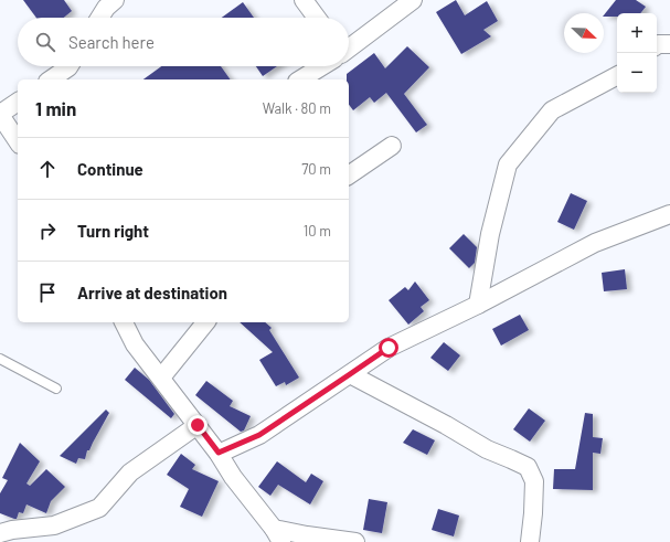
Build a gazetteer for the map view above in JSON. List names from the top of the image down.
{
  "north": "bottom right",
  "page": {
    "map_buttons": ["+", "−"],
    "search": "Search here",
    "heading": ["1 min", "Walk · 80 m"],
    "list": [
      ["Continue", "70 m"],
      ["Turn right", "10 m"],
      "Arrive at destination"
    ]
  }
}
